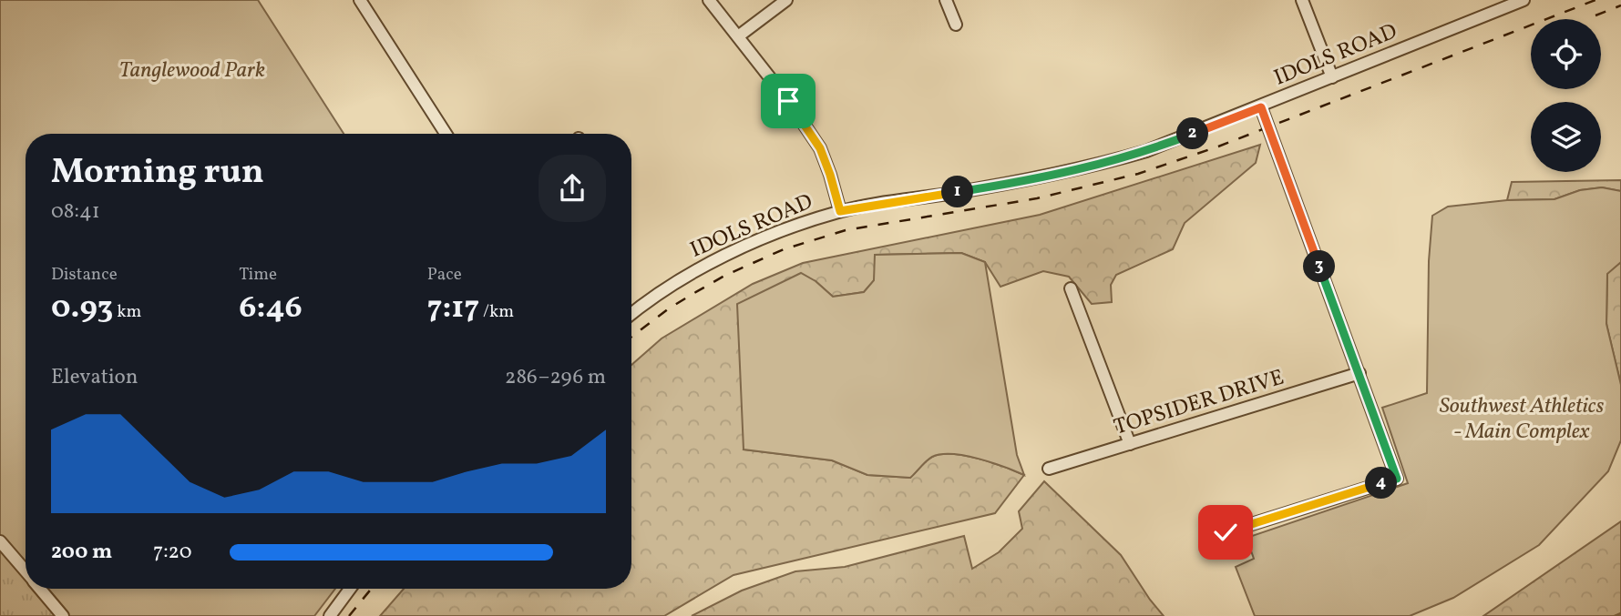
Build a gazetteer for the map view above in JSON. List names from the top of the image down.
{
  "streets": {
    "street": ["IDOLS ROAD", "TOPSIDER DRIVE"]
  },
  "parks": ["Tanglewood Park", "Southwest Athletics - Main Complex"],
  "page": {
    "pins": [
      "2",
      "1",
      "3",
      "4"
    ],
    "heading": ["Morning run", "08:41"],
    "stats": [
      ["Distance", "0.93 km"],
      ["Time", "6:46"],
      ["Pace", "7:17 /km"]
    ],
    "chart": ["Elevation", "286–296 m"],
    "list": [
      {
        "name": "200 m",
        "note": "7:20"
      }
    ]
  }
}
